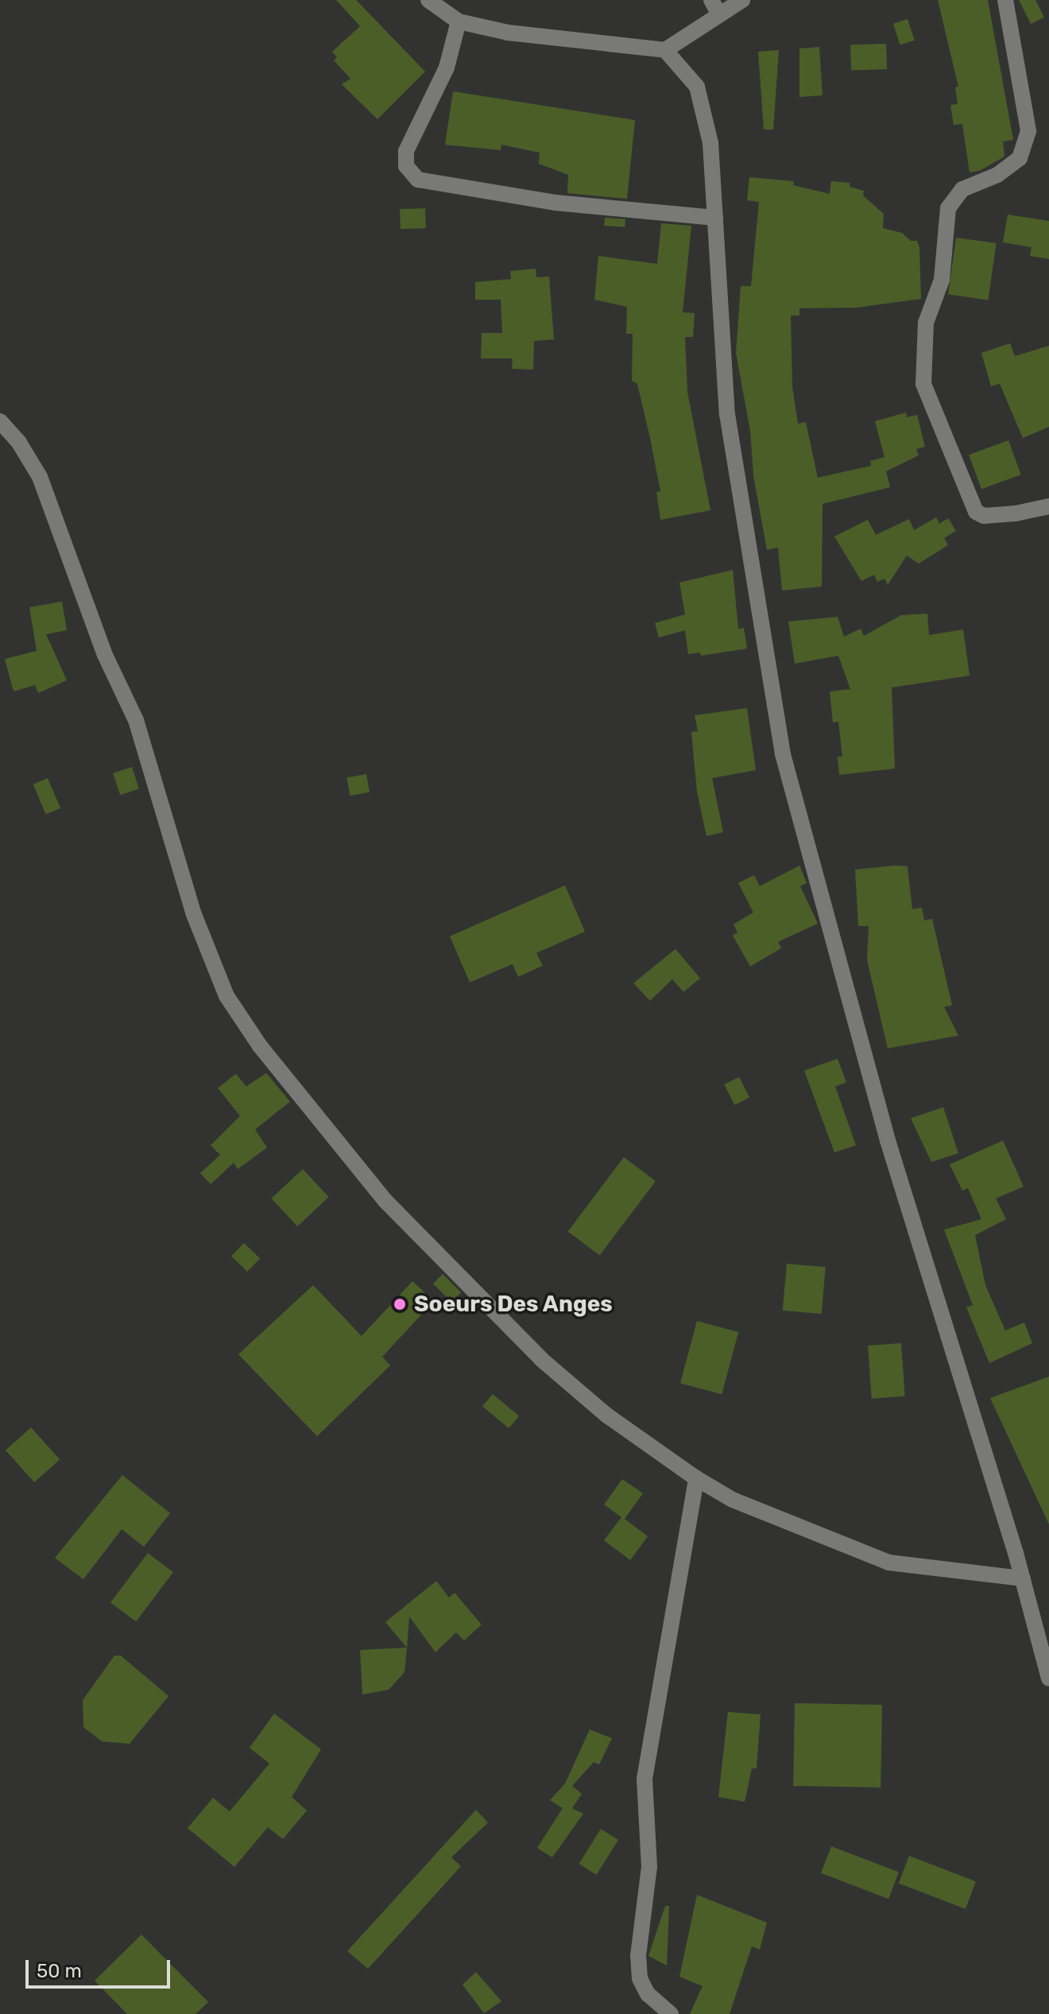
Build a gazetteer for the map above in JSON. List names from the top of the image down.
{
  "places": ["Soeurs Des Anges"],
  "scale_bar": "50 m"
}
